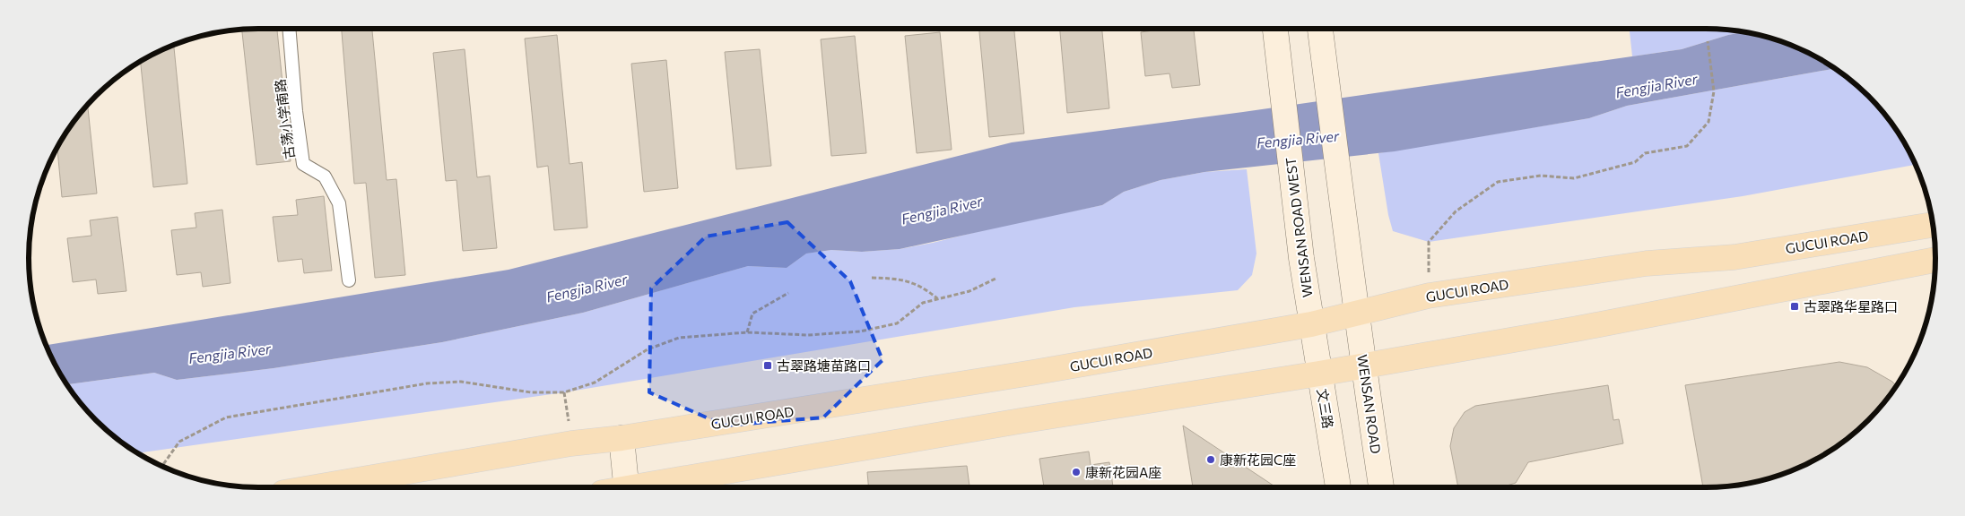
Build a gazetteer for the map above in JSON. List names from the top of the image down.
{
  "streets": {
    "main road": [
      "WENSAN ROAD WEST",
      "GUCUI ROAD",
      "WENSAN ROAD",
      "文三路"
    ],
    "lane": ["古荡小学南路"]
  },
  "crossings": [
    ["WENSAN ROAD WEST", "GUCUI ROAD"],
    ["WENSAN ROAD WEST", "文三路"],
    ["GUCUI ROAD", "WENSAN ROAD"],
    ["GUCUI ROAD", "文三路"]
  ],
  "water": ["Fengjia River"],
  "places": {
    "transit": ["古翠路华星路口", "古翠路塘苗路口"],
    "other": ["康新花园C座", "康新花园A座"]
  }
}
